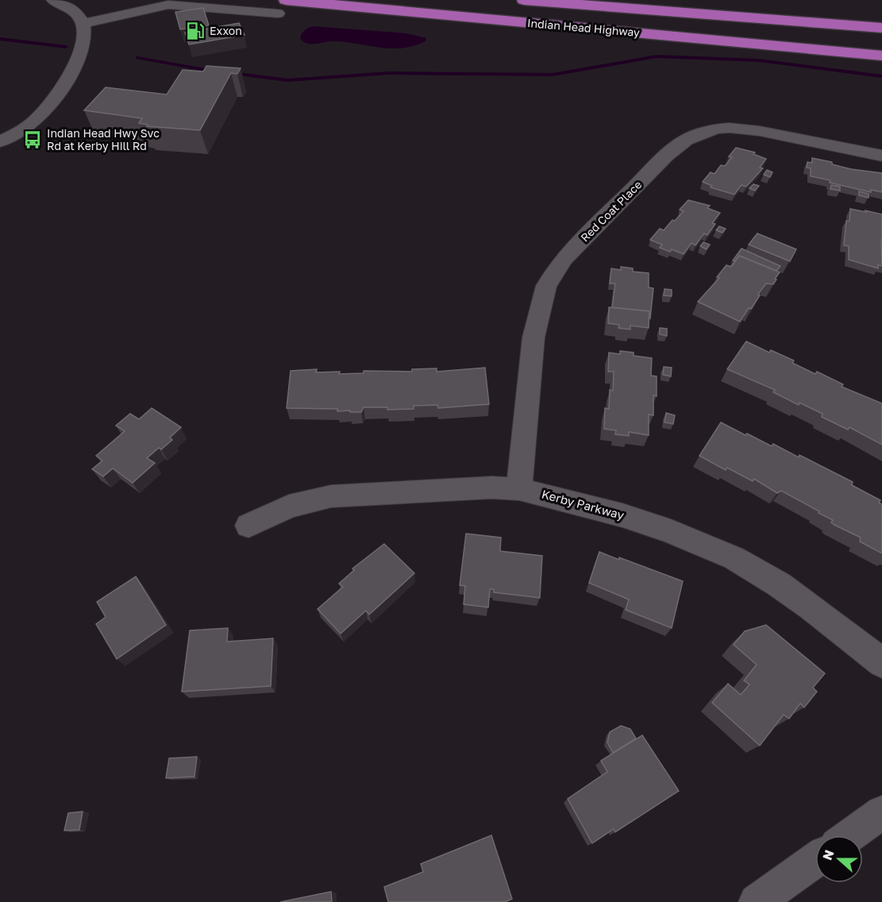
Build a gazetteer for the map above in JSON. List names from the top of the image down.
{
  "streets": {
    "highway": ["Indian Head Highway"],
    "street": ["Red Coat Place", "Kerby Parkway"]
  },
  "crossings": [
    ["Red Coat Place", "Kerby Parkway"]
  ],
  "places": {
    "fuel station": ["Exxon"],
    "bus stop": ["Indian Head Hwy Svc Rd at Kerby Hill Rd"]
  },
  "north": "left"
}
